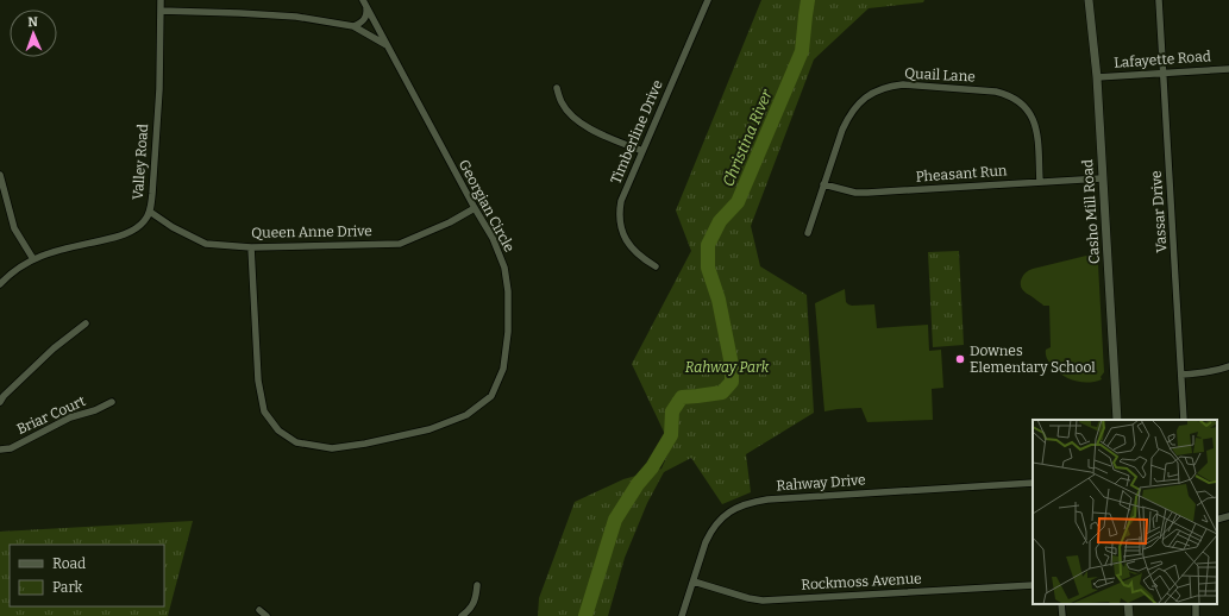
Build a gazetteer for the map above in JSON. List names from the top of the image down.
{
  "streets": {
    "street": [
      "Lafayette Road",
      "Quail Lane",
      "Timberline Drive",
      "Valley Road",
      "Pheasant Run",
      "Georgian Circle",
      "Casho Mill Road",
      "Vassar Drive",
      "Queen Anne Drive",
      "Briar Court",
      "Rahway Drive",
      "Rockmoss Avenue"
    ]
  },
  "crossings": [
    ["Lafayette Road", "Casho Mill Road"],
    ["Lafayette Road", "Vassar Drive"],
    ["Quail Lane", "Pheasant Run"],
    ["Valley Road", "Queen Anne Drive"],
    ["Pheasant Run", "Casho Mill Road"],
    ["Georgian Circle", "Queen Anne Drive"],
    ["Rahway Drive", "Rockmoss Avenue"]
  ],
  "water": ["Christina River"],
  "parks": ["Rahway Park"],
  "places": ["Downes Elementary School"],
  "legend": ["Road", "Park"],
  "north": "top"
}
